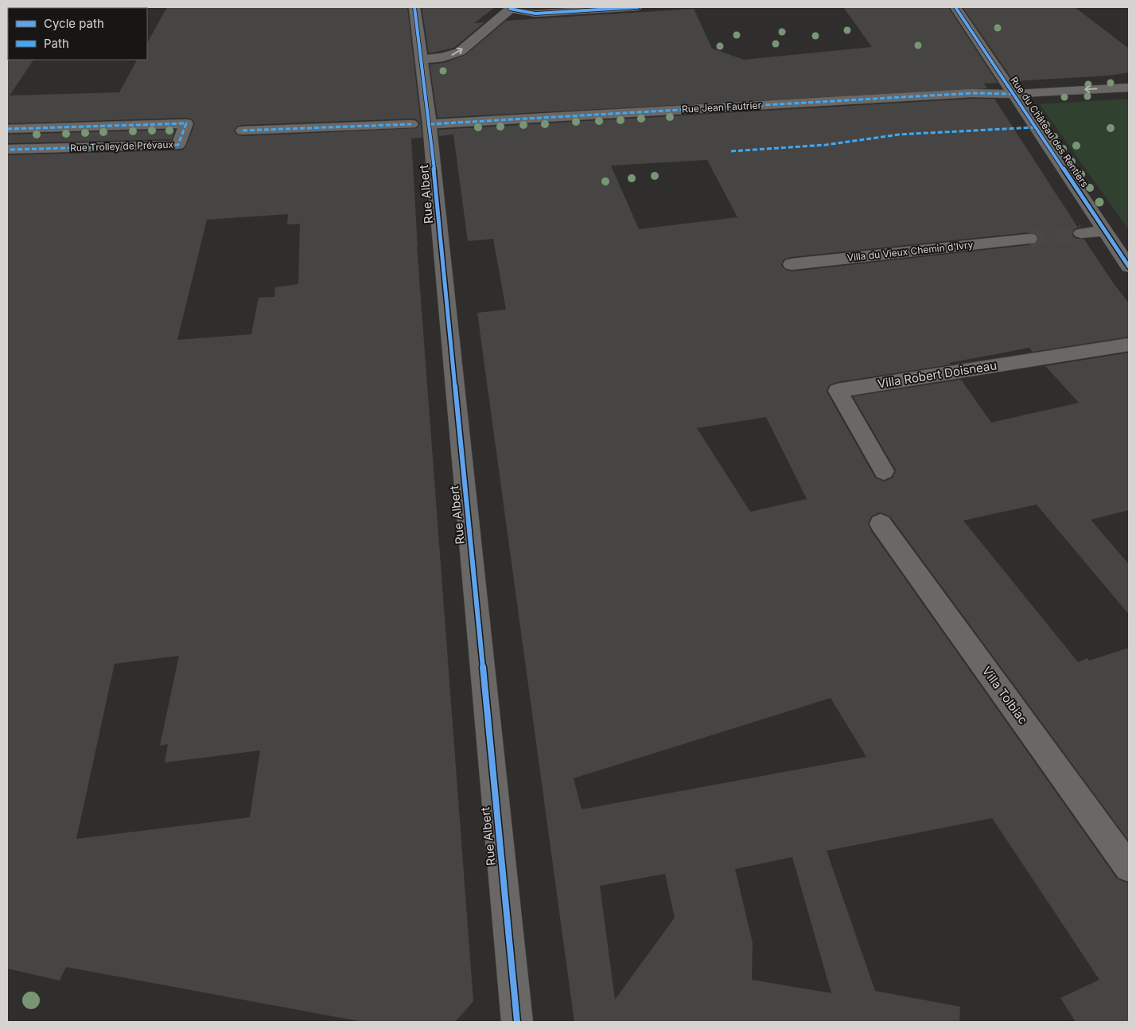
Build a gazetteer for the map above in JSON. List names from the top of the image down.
{
  "streets": {
    "street": [
      "Rue Jean Fautrier",
      "Rue du Château des Rentiers",
      "Rue Trolley de Prévaux",
      "Rue Albert",
      "Villa du Vieux Chemin d'Ivry",
      "Villa Robert Doisneau",
      "Villa Tolbiac"
    ]
  },
  "crossings": [
    ["Rue Jean Fautrier", "Rue du Château des Rentiers"],
    ["Rue Jean Fautrier", "Rue Albert"]
  ],
  "legend": ["Cycle path", "Path"]
}
